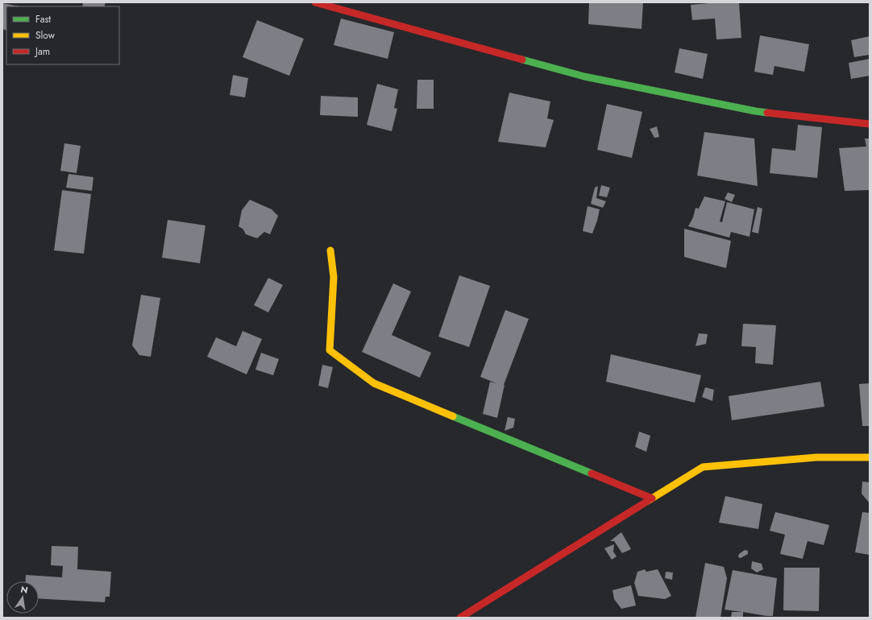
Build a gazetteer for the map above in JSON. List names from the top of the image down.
{
  "legend": ["Fast", "Slow", "Jam"],
  "north": "top"
}
